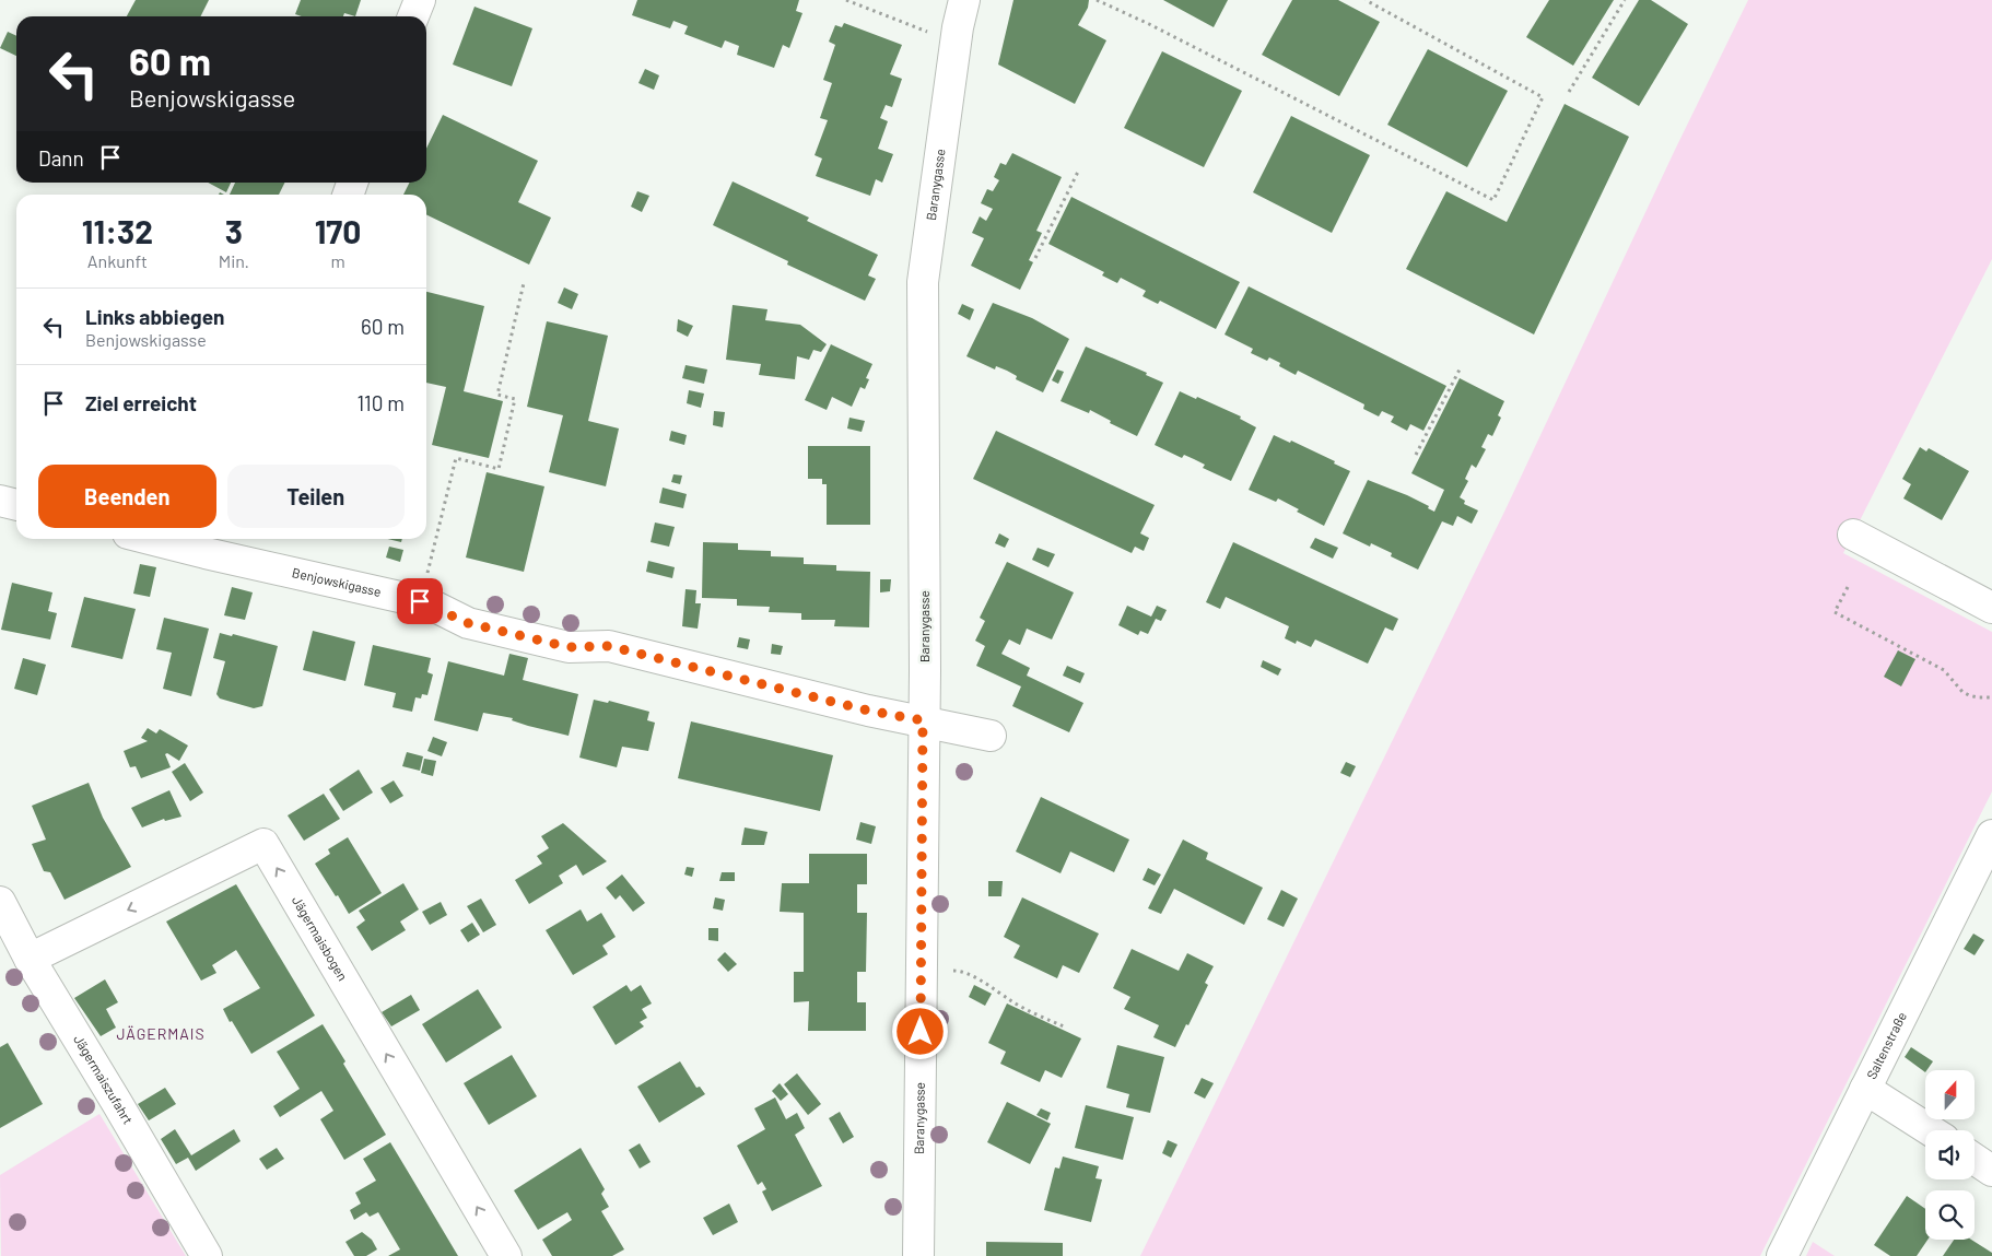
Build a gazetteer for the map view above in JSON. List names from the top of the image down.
{
  "streets": {
    "street": [
      "Baranygasse",
      "Benjowskigasse",
      "Jägermaisbogen",
      "Saltenstraße",
      "Jägermaiszufahrt"
    ]
  },
  "crossings": [
    ["Baranygasse", "Benjowskigasse"],
    ["Jägermaisbogen", "Jägermaiszufahrt"]
  ],
  "districts": ["JÄGERMAIS"],
  "north": "top",
  "page": {
    "turn": ["60 m", "Benjowskigasse"],
    "then": "Dann",
    "eta": [
      "11:32",
      "Ankunft",
      "3",
      "Min.",
      "170",
      "m"
    ],
    "list": [
      {
        "name": "Links abbiegen",
        "note": "Benjowskigasse",
        "value": "60 m"
      },
      {
        "name": "Ziel erreicht",
        "value": "110 m"
      }
    ],
    "buttons": ["Beenden", "Teilen"]
  }
}
